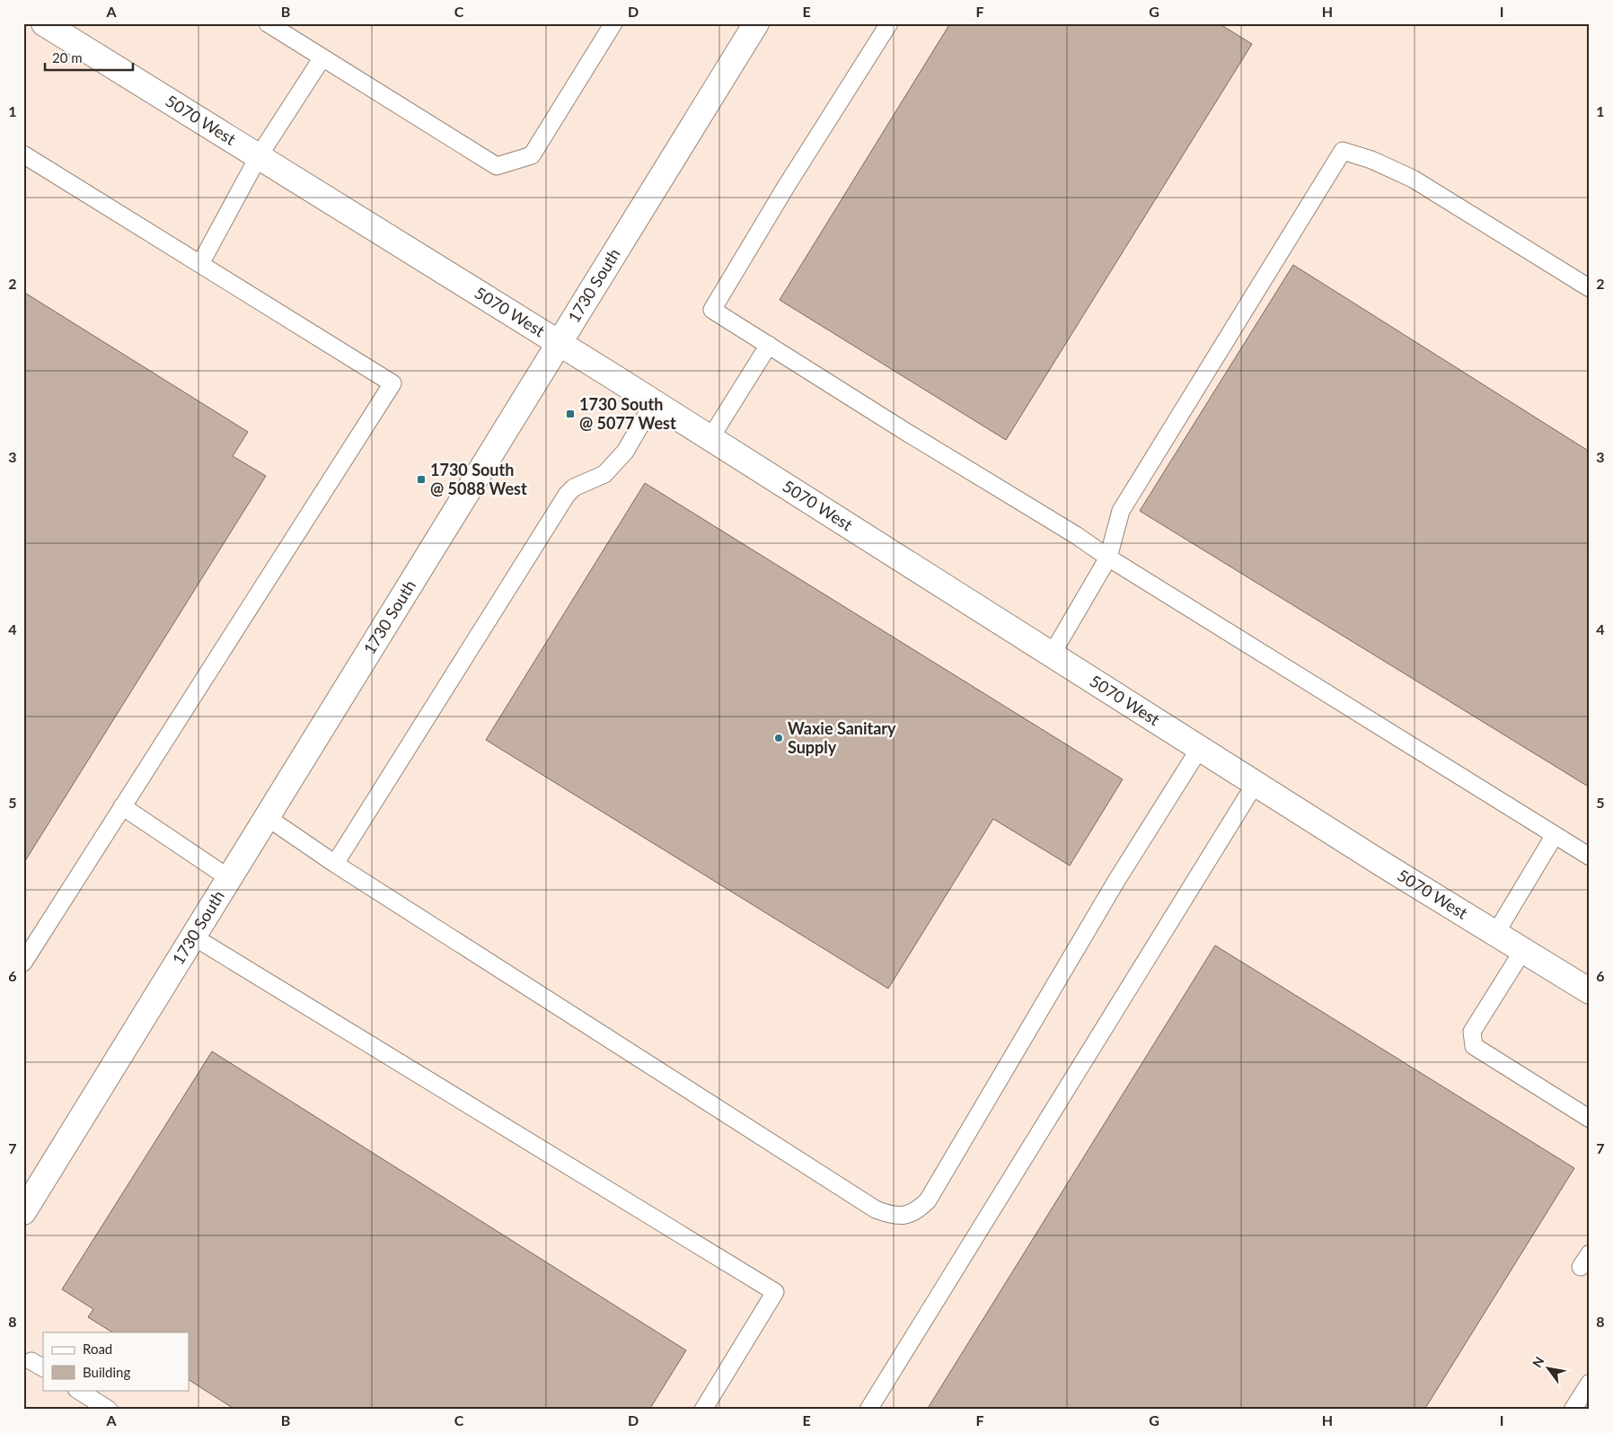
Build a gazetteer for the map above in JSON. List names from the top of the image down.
{
  "streets": {
    "street": ["5070 West", "1730 South"]
  },
  "crossings": [
    ["5070 West", "1730 South"]
  ],
  "places": {
    "transit": ["1730 South @ 5077 West", "1730 South @ 5088 West"],
    "other": ["Waxie Sanitary Supply"]
  },
  "legend": ["Road", "Building"],
  "scale_bar": "20 m",
  "north": "top left",
  "grid": {
    "columns": [
      "A",
      "B",
      "C",
      "D",
      "E",
      "F",
      "G",
      "H",
      "I"
    ],
    "rows": [
      "1",
      "2",
      "3",
      "4",
      "5",
      "6",
      "7",
      "8"
    ]
  }
}
